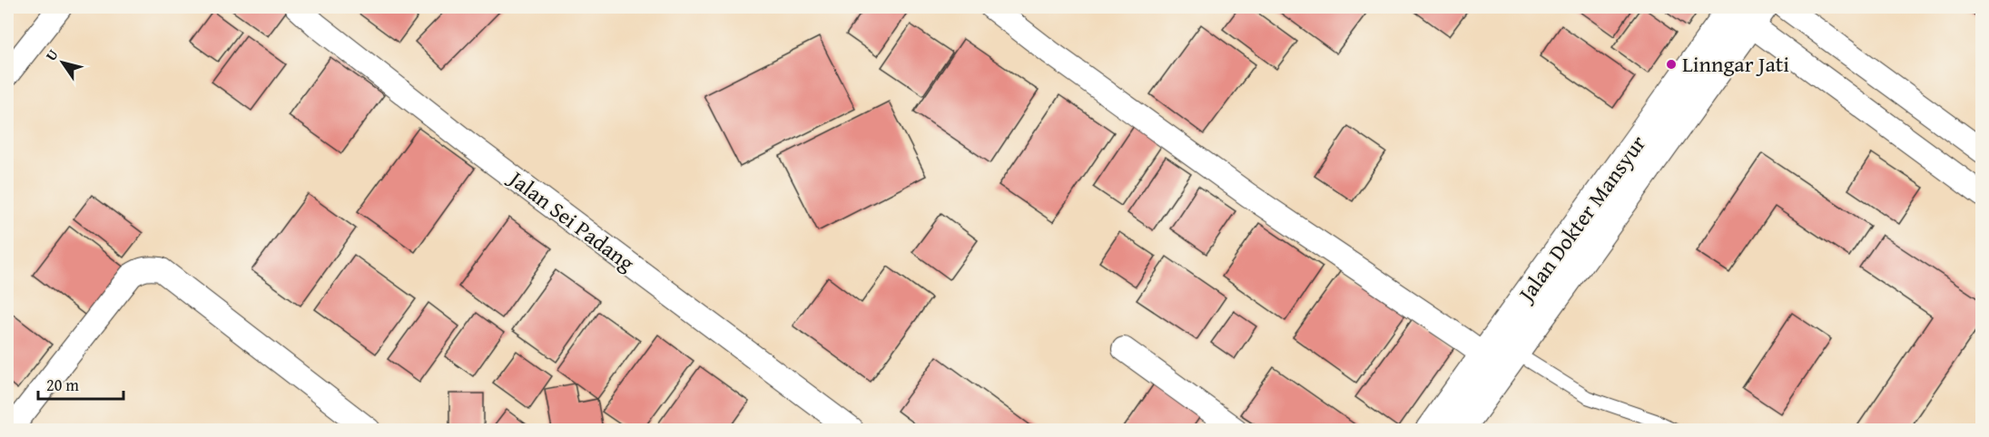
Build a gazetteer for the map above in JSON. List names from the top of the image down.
{
  "streets": {
    "main road": ["Jalan Dokter Mansyur"],
    "street": ["Jalan Sei Padang"]
  },
  "places": ["Linngar Jati"],
  "scale_bar": "20 m",
  "north": "top left"
}
